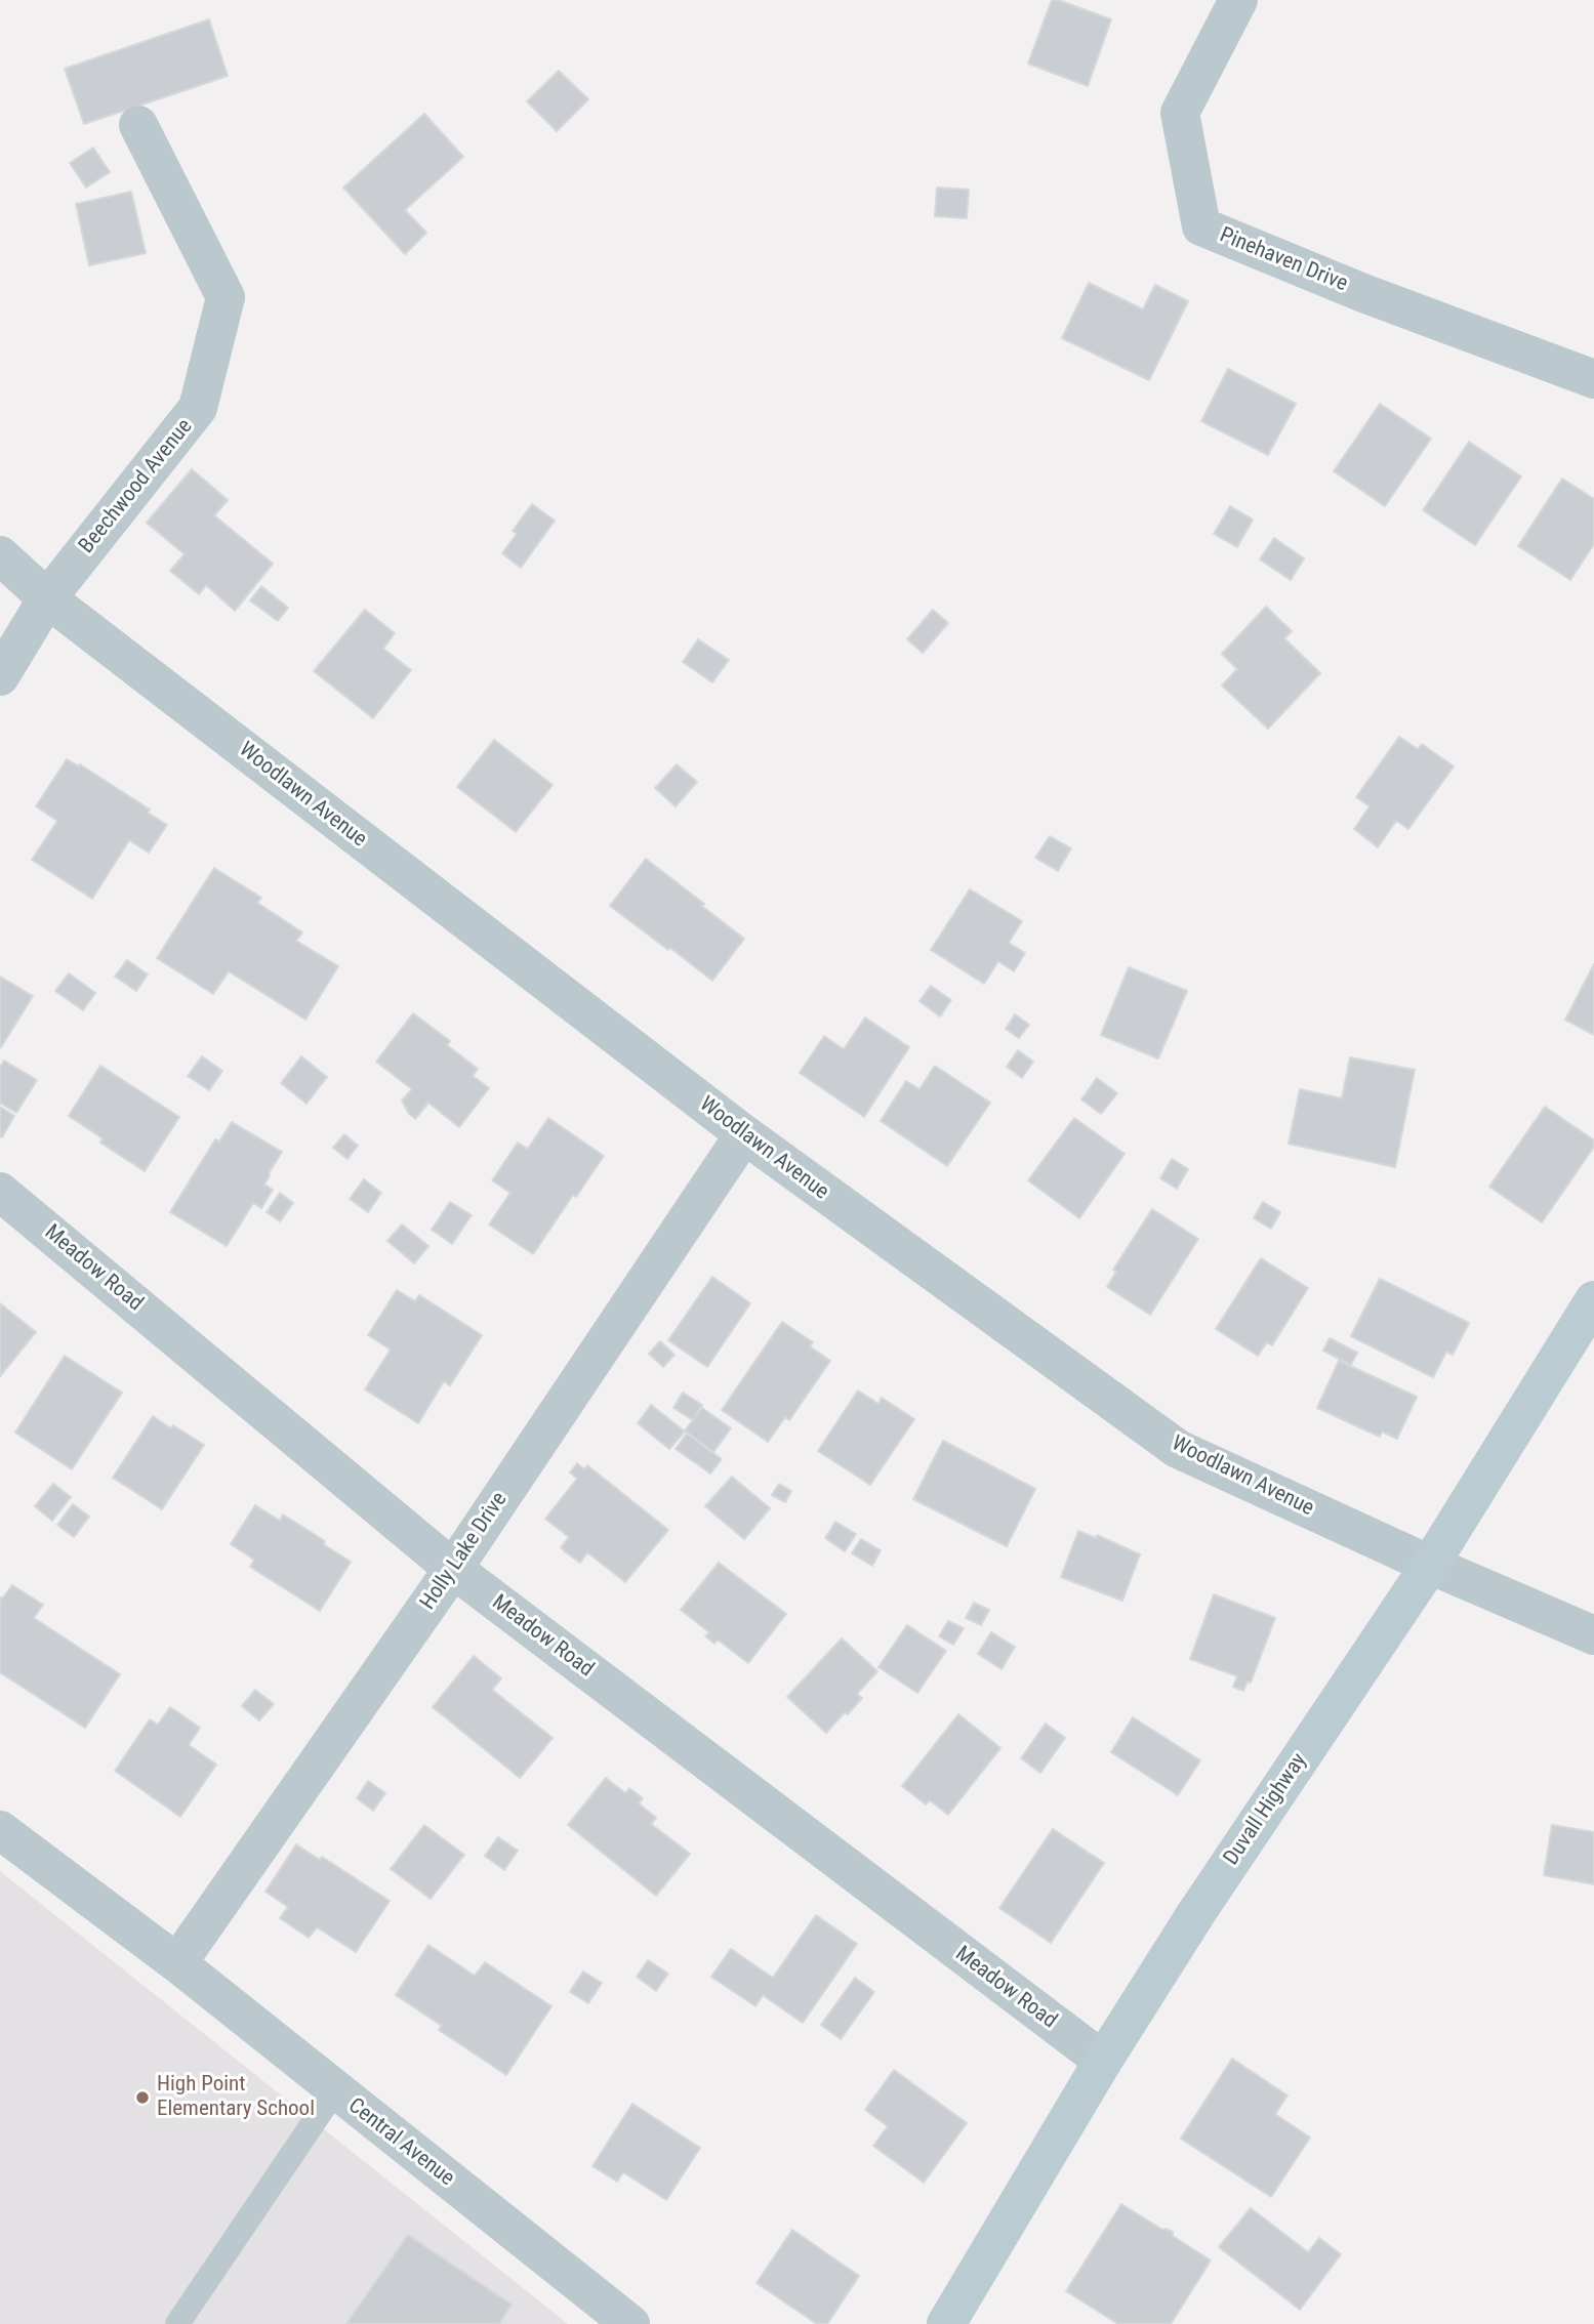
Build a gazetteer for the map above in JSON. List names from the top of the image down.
{
  "streets": {
    "street": [
      "Pinehaven Drive",
      "Beechwood Avenue",
      "Woodlawn Avenue",
      "Meadow Road",
      "Holly Lake Drive",
      "Duvall Highway",
      "Central Avenue"
    ]
  },
  "crossings": [
    ["Beechwood Avenue", "Woodlawn Avenue"],
    ["Woodlawn Avenue", "Holly Lake Drive"],
    ["Woodlawn Avenue", "Duvall Highway"],
    ["Meadow Road", "Holly Lake Drive"],
    ["Meadow Road", "Duvall Highway"],
    ["Holly Lake Drive", "Central Avenue"]
  ],
  "places": ["High Point Elementary School"]
}
